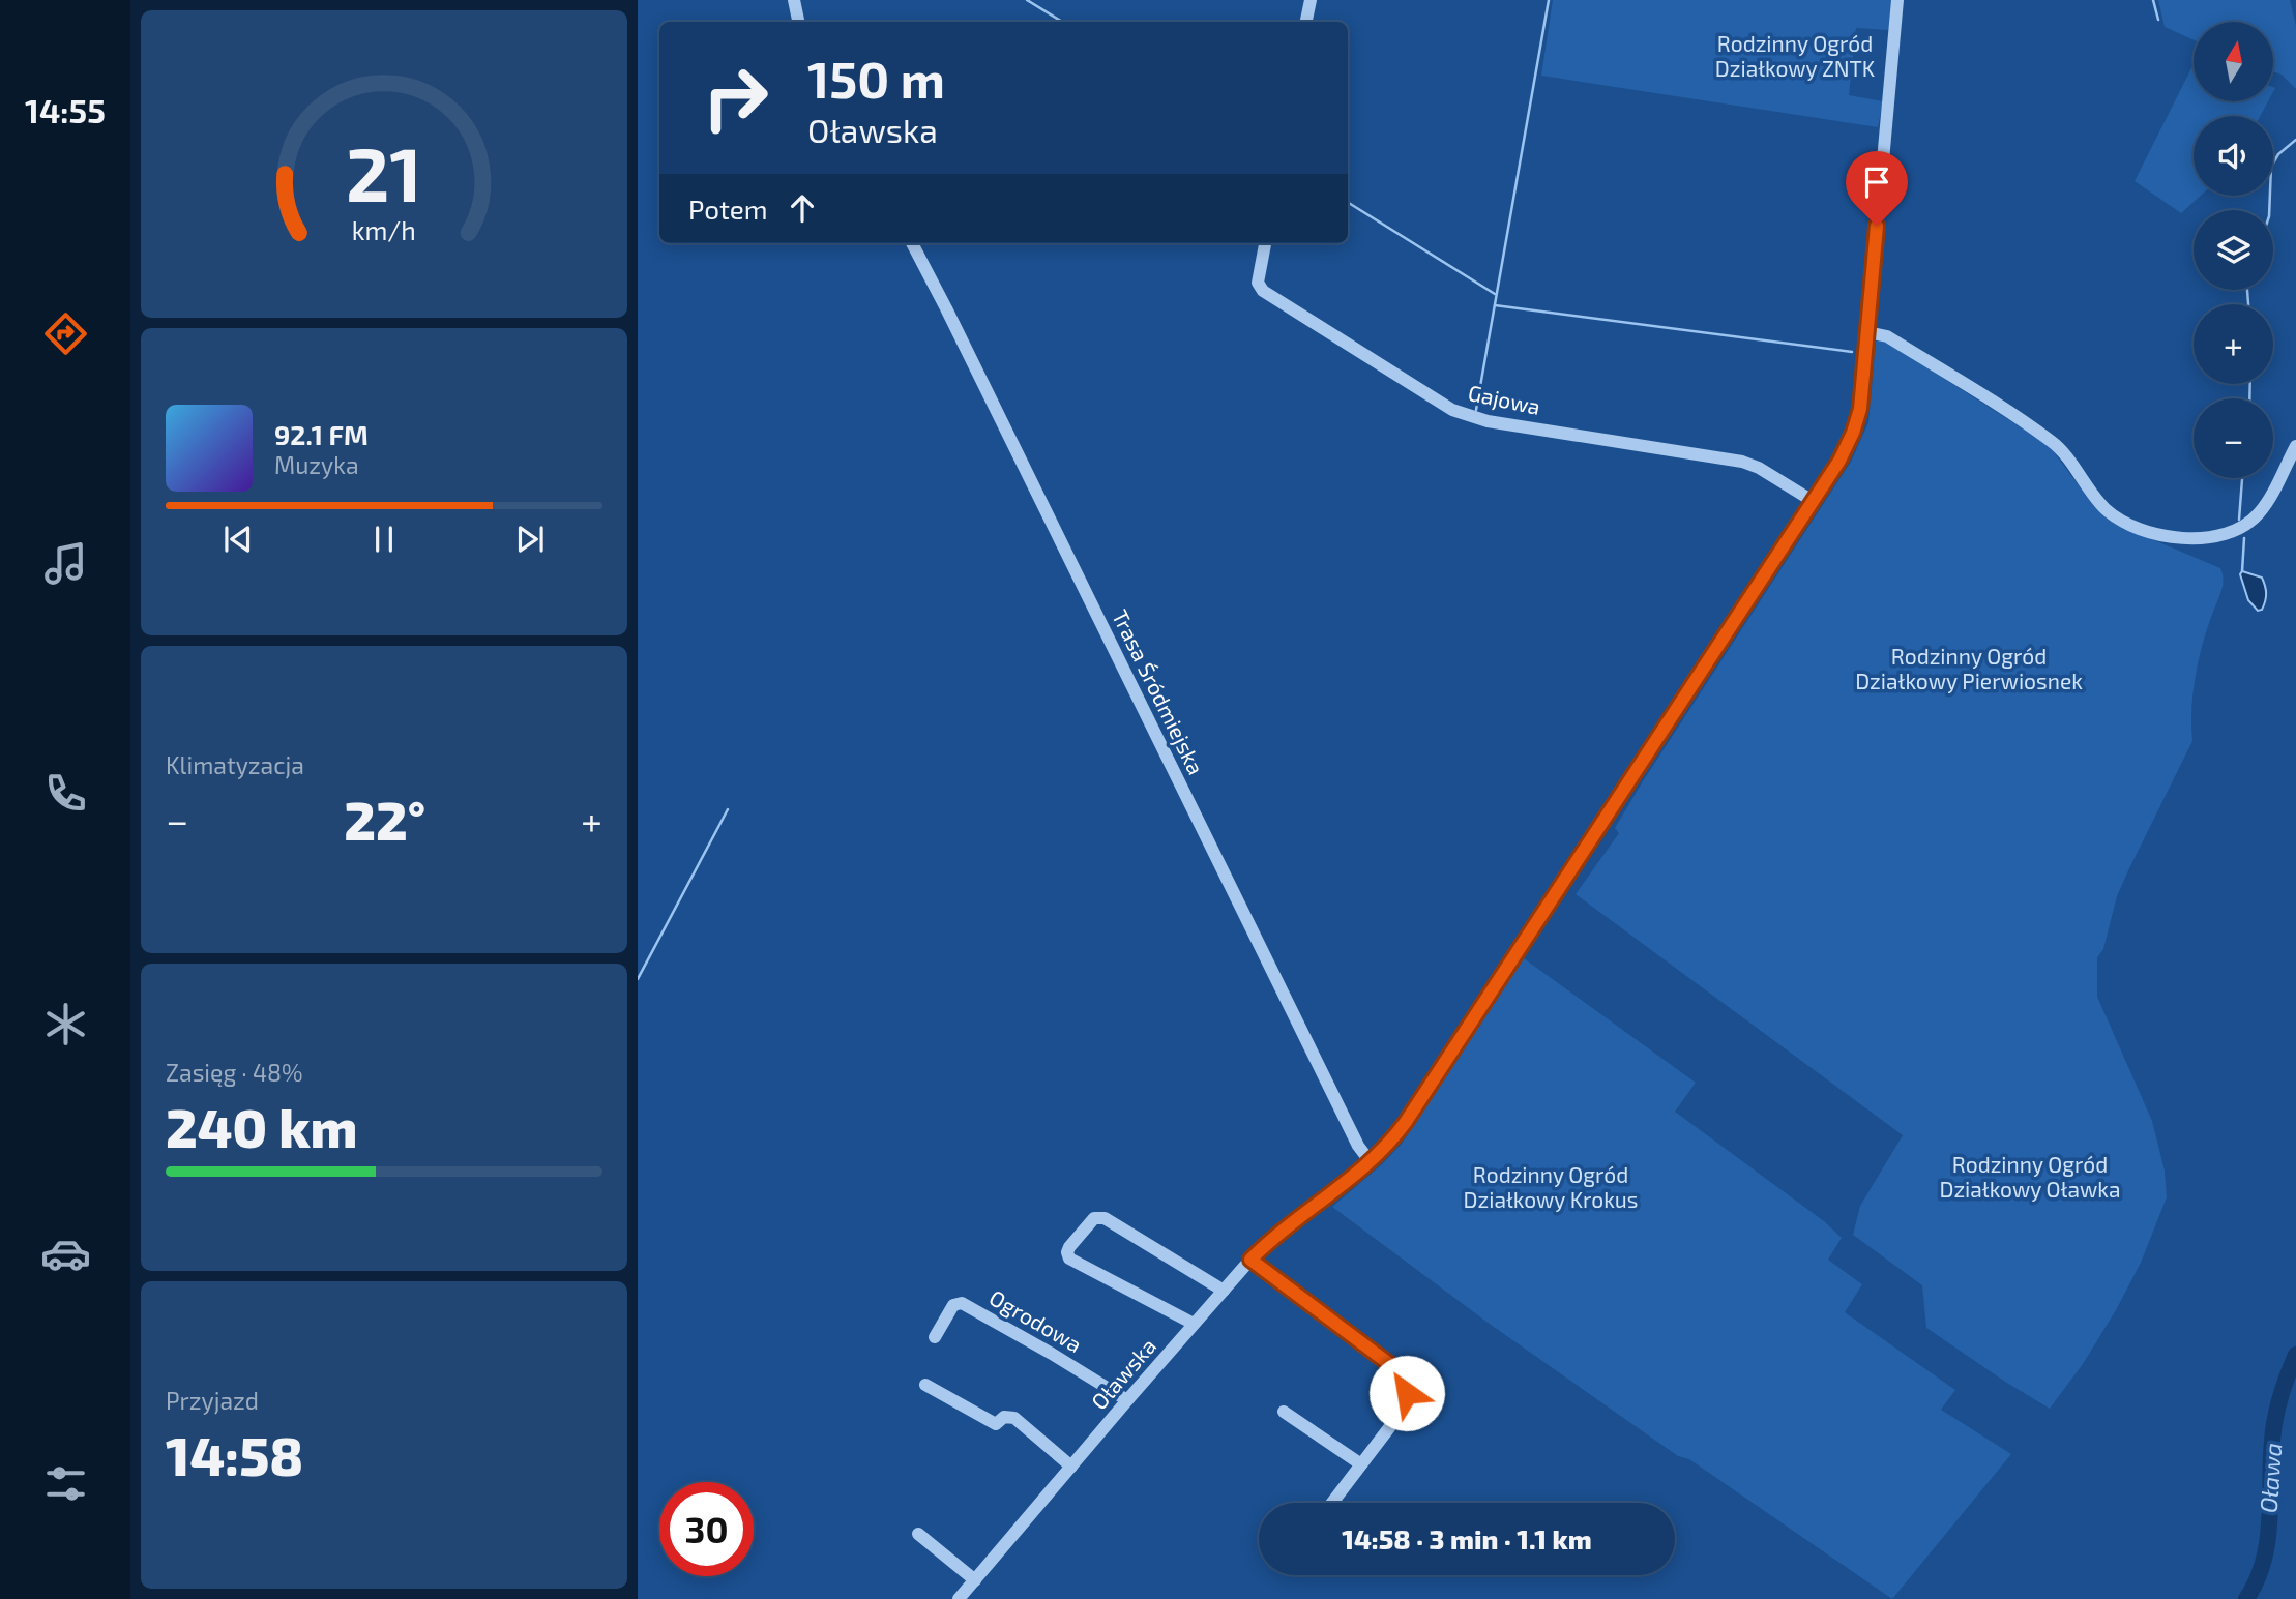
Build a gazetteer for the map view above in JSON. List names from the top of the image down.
{
  "streets": {
    "street": [
      "Gajowa",
      "Trasa Śródmiejska",
      "Ogrodowa",
      "Oławska"
    ]
  },
  "crossings": [
    ["Gajowa", "Oławska"],
    ["Trasa Śródmiejska", "Oławska"],
    ["Ogrodowa", "Oławska"]
  ],
  "water": ["Oława"],
  "parks": [
    "Rodzinny Ogród Działkowy ZNTK",
    "Rodzinny Ogród Działkowy Pierwiosnek",
    "Rodzinny Ogród Działkowy Oławka",
    "Rodzinny Ogród Działkowy Krokus"
  ],
  "north": "top",
  "page": {
    "tabs": "14:55",
    "map_buttons": ["+", "−"],
    "turn": ["150 m", "Oławska"],
    "then": "Potem",
    "song": ["92.1 FM", "Muzyka"],
    "tile": [
      "Klimatyzacja",
      ["Zasięg · 48%", "240 km"],
      ["Przyjazd", "14:58"]
    ],
    "heat": ["−", "22°", "+"],
    "limit": "30",
    "trip": "14:58 · 3 min · 1.1 km",
    "gauge": ["21", "km/h"]
  }
}
